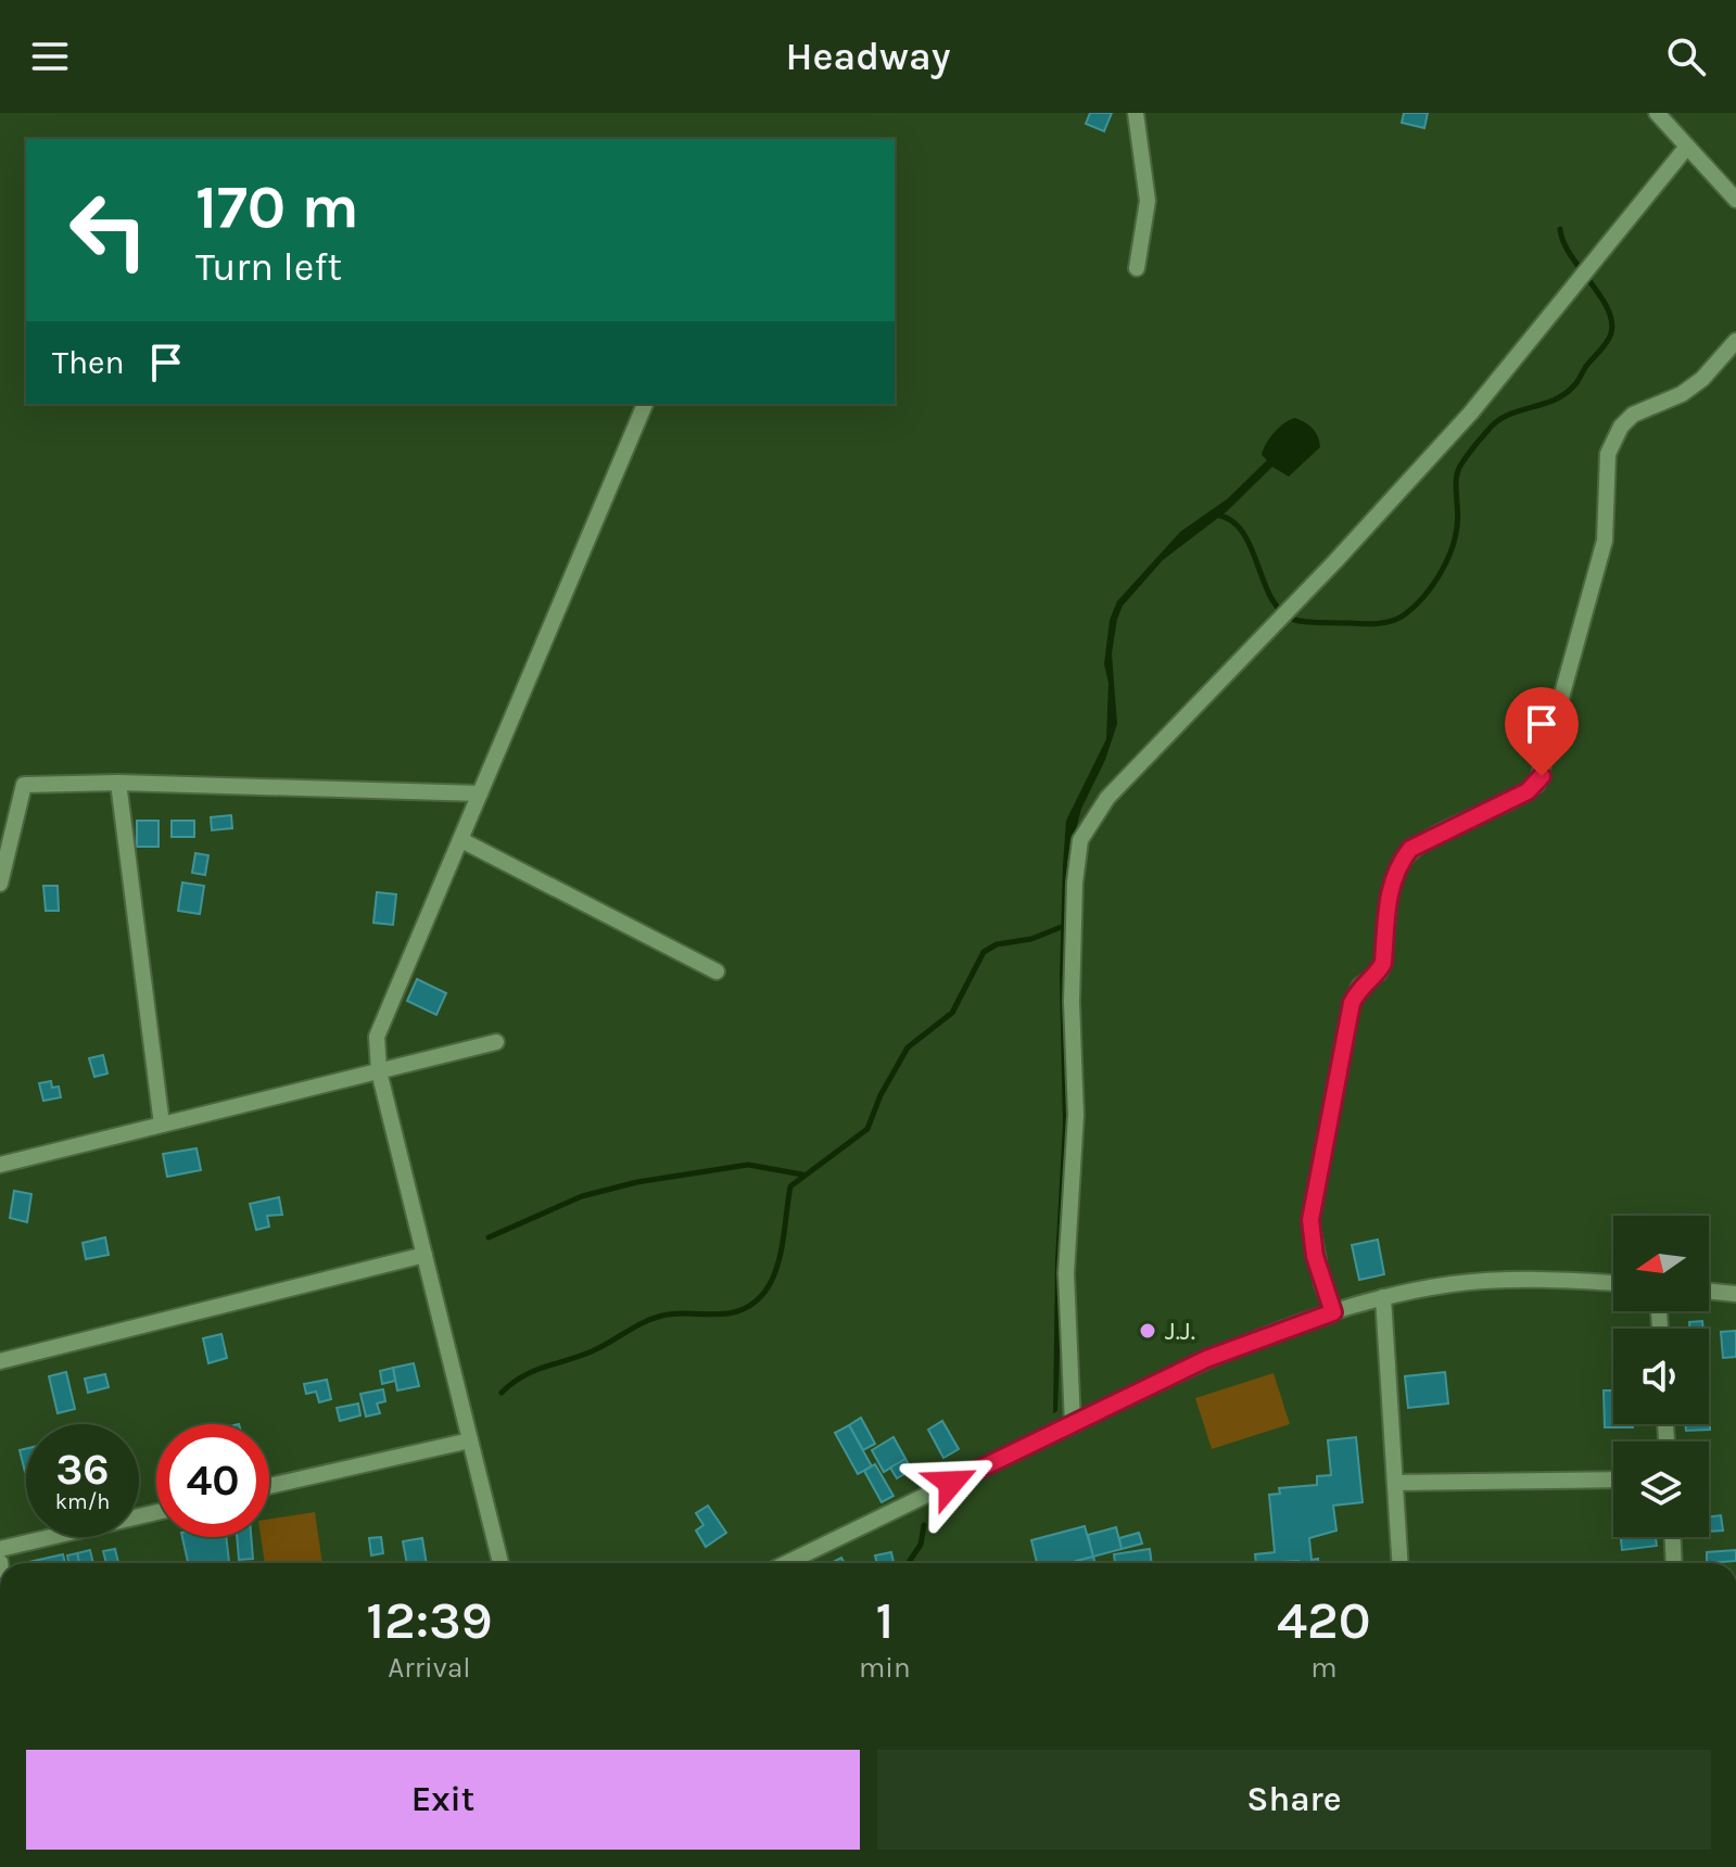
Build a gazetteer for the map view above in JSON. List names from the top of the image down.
{
  "places": ["J.J."],
  "north": "left",
  "page": {
    "header": "Headway",
    "turn": ["170 m", "Turn left"],
    "then": "Then",
    "speed": "36 km/h",
    "limit": "40",
    "eta": [
      "12:39",
      "Arrival",
      "1",
      "min",
      "420",
      "m"
    ],
    "buttons": ["Exit", "Share"]
  }
}
